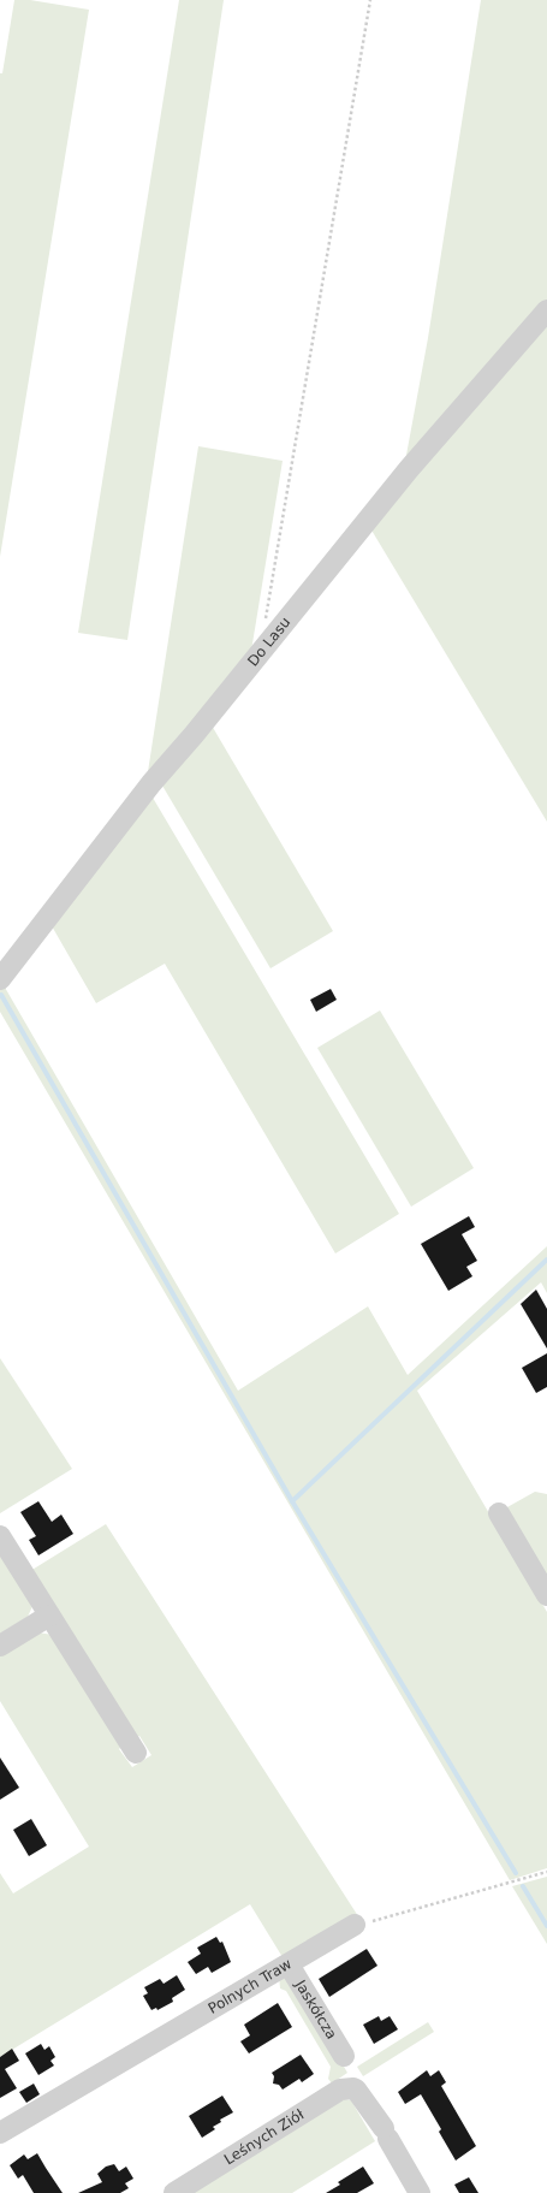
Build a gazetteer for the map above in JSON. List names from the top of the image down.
{
  "streets": {
    "street": [
      "Do Lasu",
      "Polnych Traw",
      "Jaskółcza",
      "Leśnych Ziół"
    ]
  },
  "crossings": [
    ["Polnych Traw", "Jaskółcza"]
  ]
}
